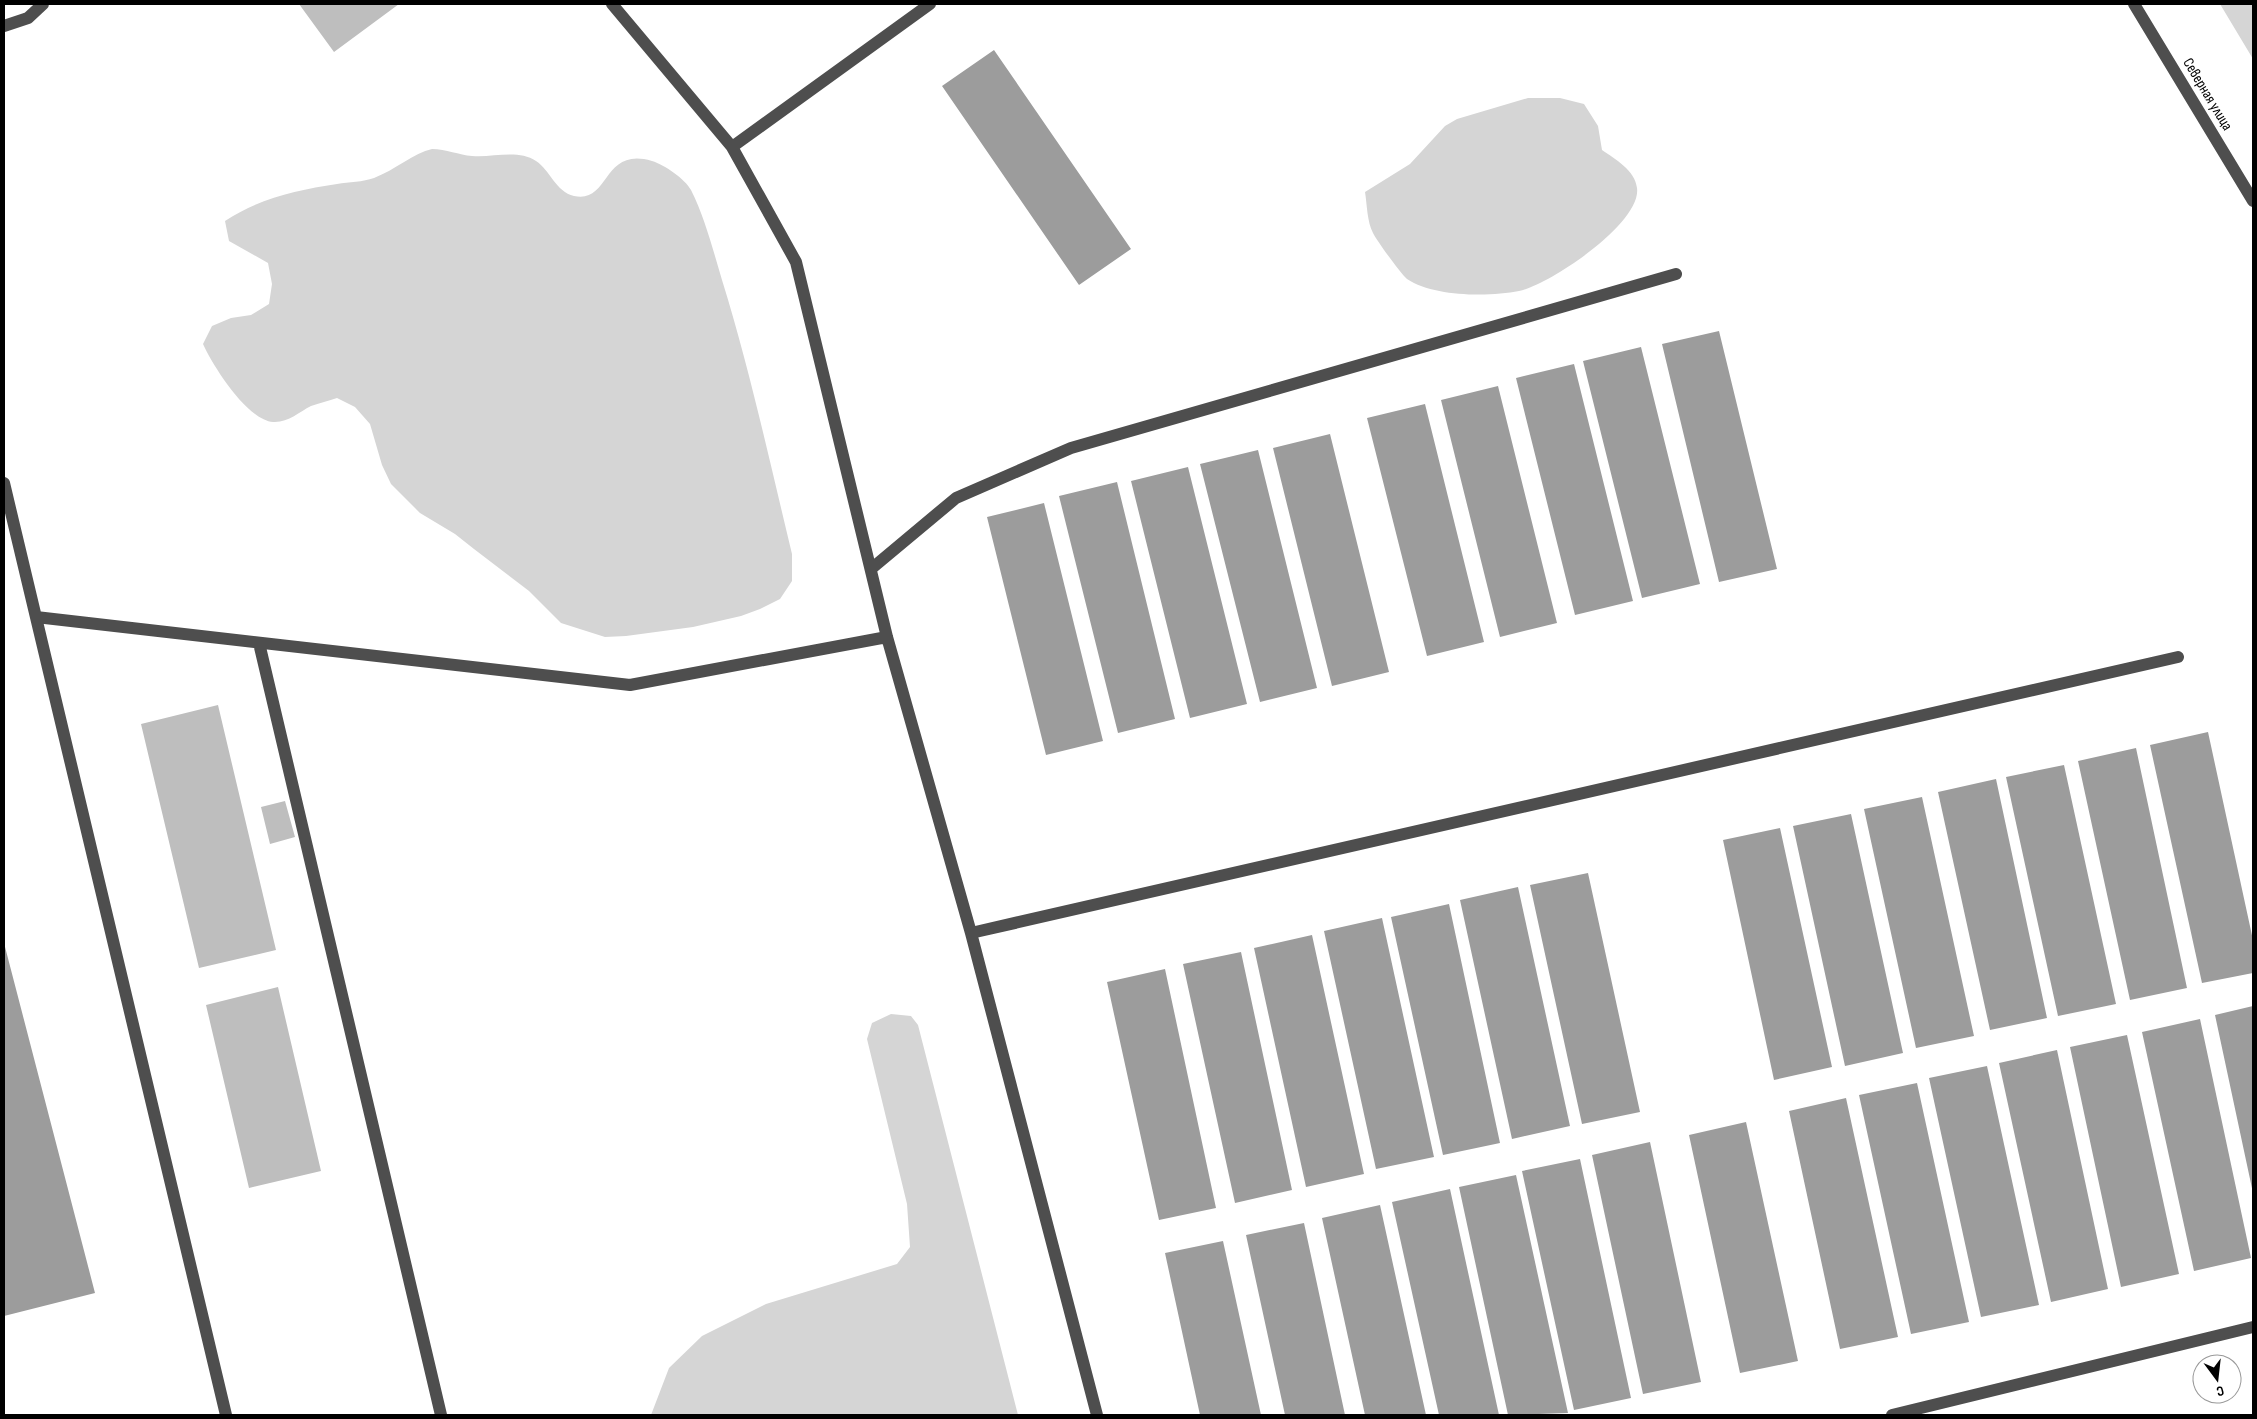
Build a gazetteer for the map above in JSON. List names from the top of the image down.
{
  "streets": {
    "street": ["Северная улица"]
  },
  "north": "bottom"
}
